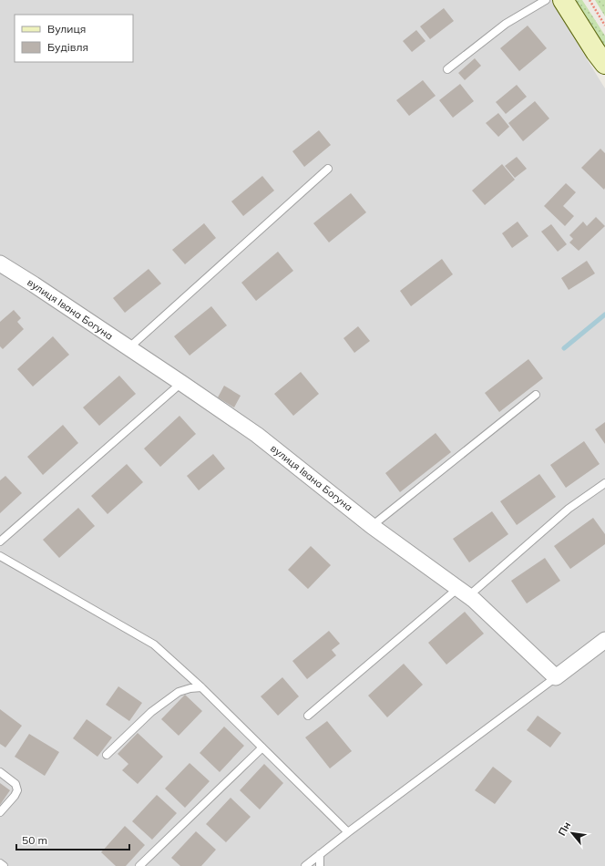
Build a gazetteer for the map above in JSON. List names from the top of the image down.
{
  "streets": {
    "street": ["вулиця Івана Богуна"]
  },
  "legend": ["Вулиця", "Будівля"],
  "scale_bar": "50 m",
  "north": "top left"
}
